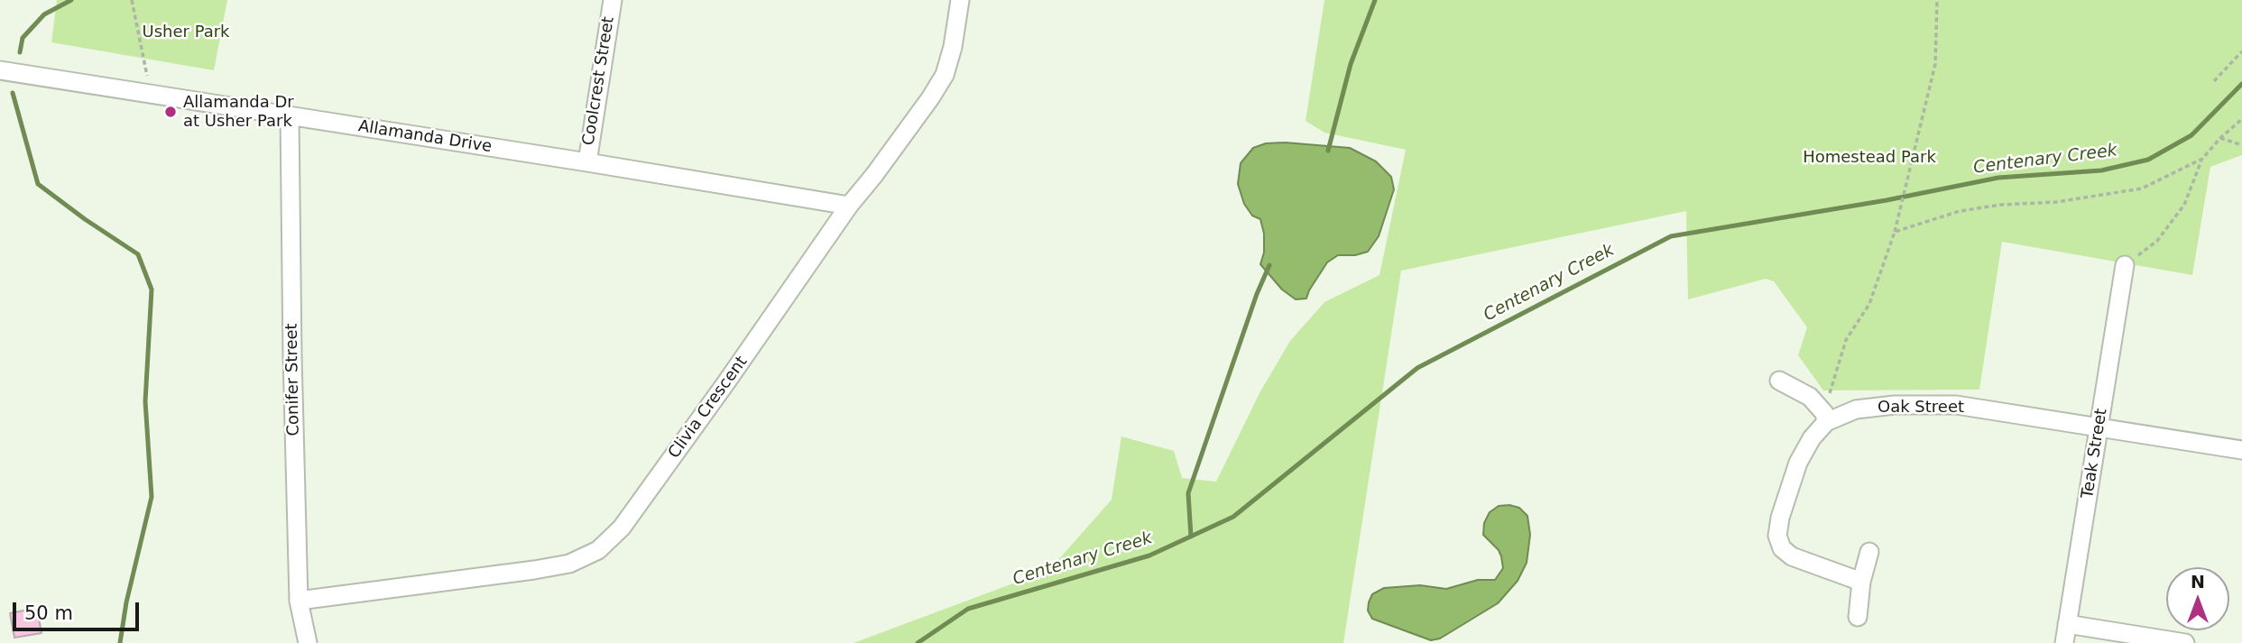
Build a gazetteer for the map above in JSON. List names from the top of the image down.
{
  "streets": {
    "street": [
      "Coolcrest Street",
      "Allamanda Drive",
      "Conifer Street",
      "Clivia Crescent",
      "Oak Street",
      "Teak Street"
    ]
  },
  "crossings": [
    ["Coolcrest Street", "Allamanda Drive"],
    ["Allamanda Drive", "Conifer Street"],
    ["Allamanda Drive", "Clivia Crescent"],
    ["Conifer Street", "Clivia Crescent"],
    ["Oak Street", "Teak Street"]
  ],
  "water": ["Centenary Creek"],
  "parks": ["Usher Park", "Homestead Park"],
  "places": ["Allamanda Dr at Usher Park"],
  "scale_bar": "50 m",
  "north": "top"
}
